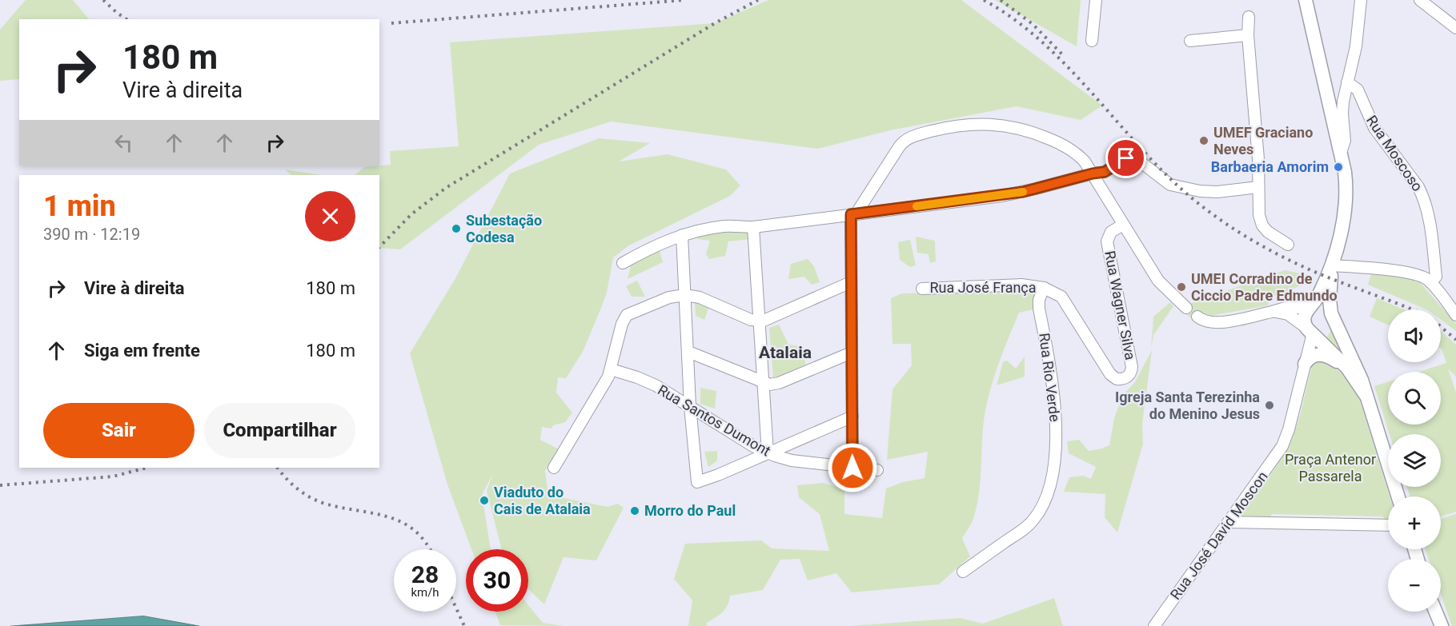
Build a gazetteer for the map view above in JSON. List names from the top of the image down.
{
  "streets": {
    "street": [
      "Rua Moscoso",
      "Rua José França",
      "Rua Wagner Silva",
      "Rua Rio Verde",
      "Rua Santos Dumont",
      "Rua José David Moscon"
    ]
  },
  "crossings": [
    ["Rua José França", "Rua Wagner Silva"],
    ["Rua José França", "Rua Rio Verde"],
    ["Rua Wagner Silva", "Rua Rio Verde"]
  ],
  "districts": ["Atalaia"],
  "parks": ["Praça Antenor Passarela"],
  "places": [
    "UMEF Graciano Neves",
    "Barbaeria Amorim",
    "Subestação Codesa",
    "UMEI Corradino de Ciccio Padre Edmundo",
    "Igreja Santa Terezinha do Menino Jesus",
    "Viaduto do Cais de Atalaia",
    "Morro do Paul"
  ],
  "page": {
    "turn": ["180 m", "Vire à direita"],
    "heading": ["1 min", "390 m · 12:19"],
    "list": [
      {
        "name": "Vire à direita",
        "value": "180 m"
      },
      {
        "name": "Siga em frente",
        "value": "180 m"
      }
    ],
    "map_buttons": ["+", "−"],
    "buttons": ["Sair", "Compartilhar"],
    "speed": "28 km/h",
    "limit": "30"
  }
}
